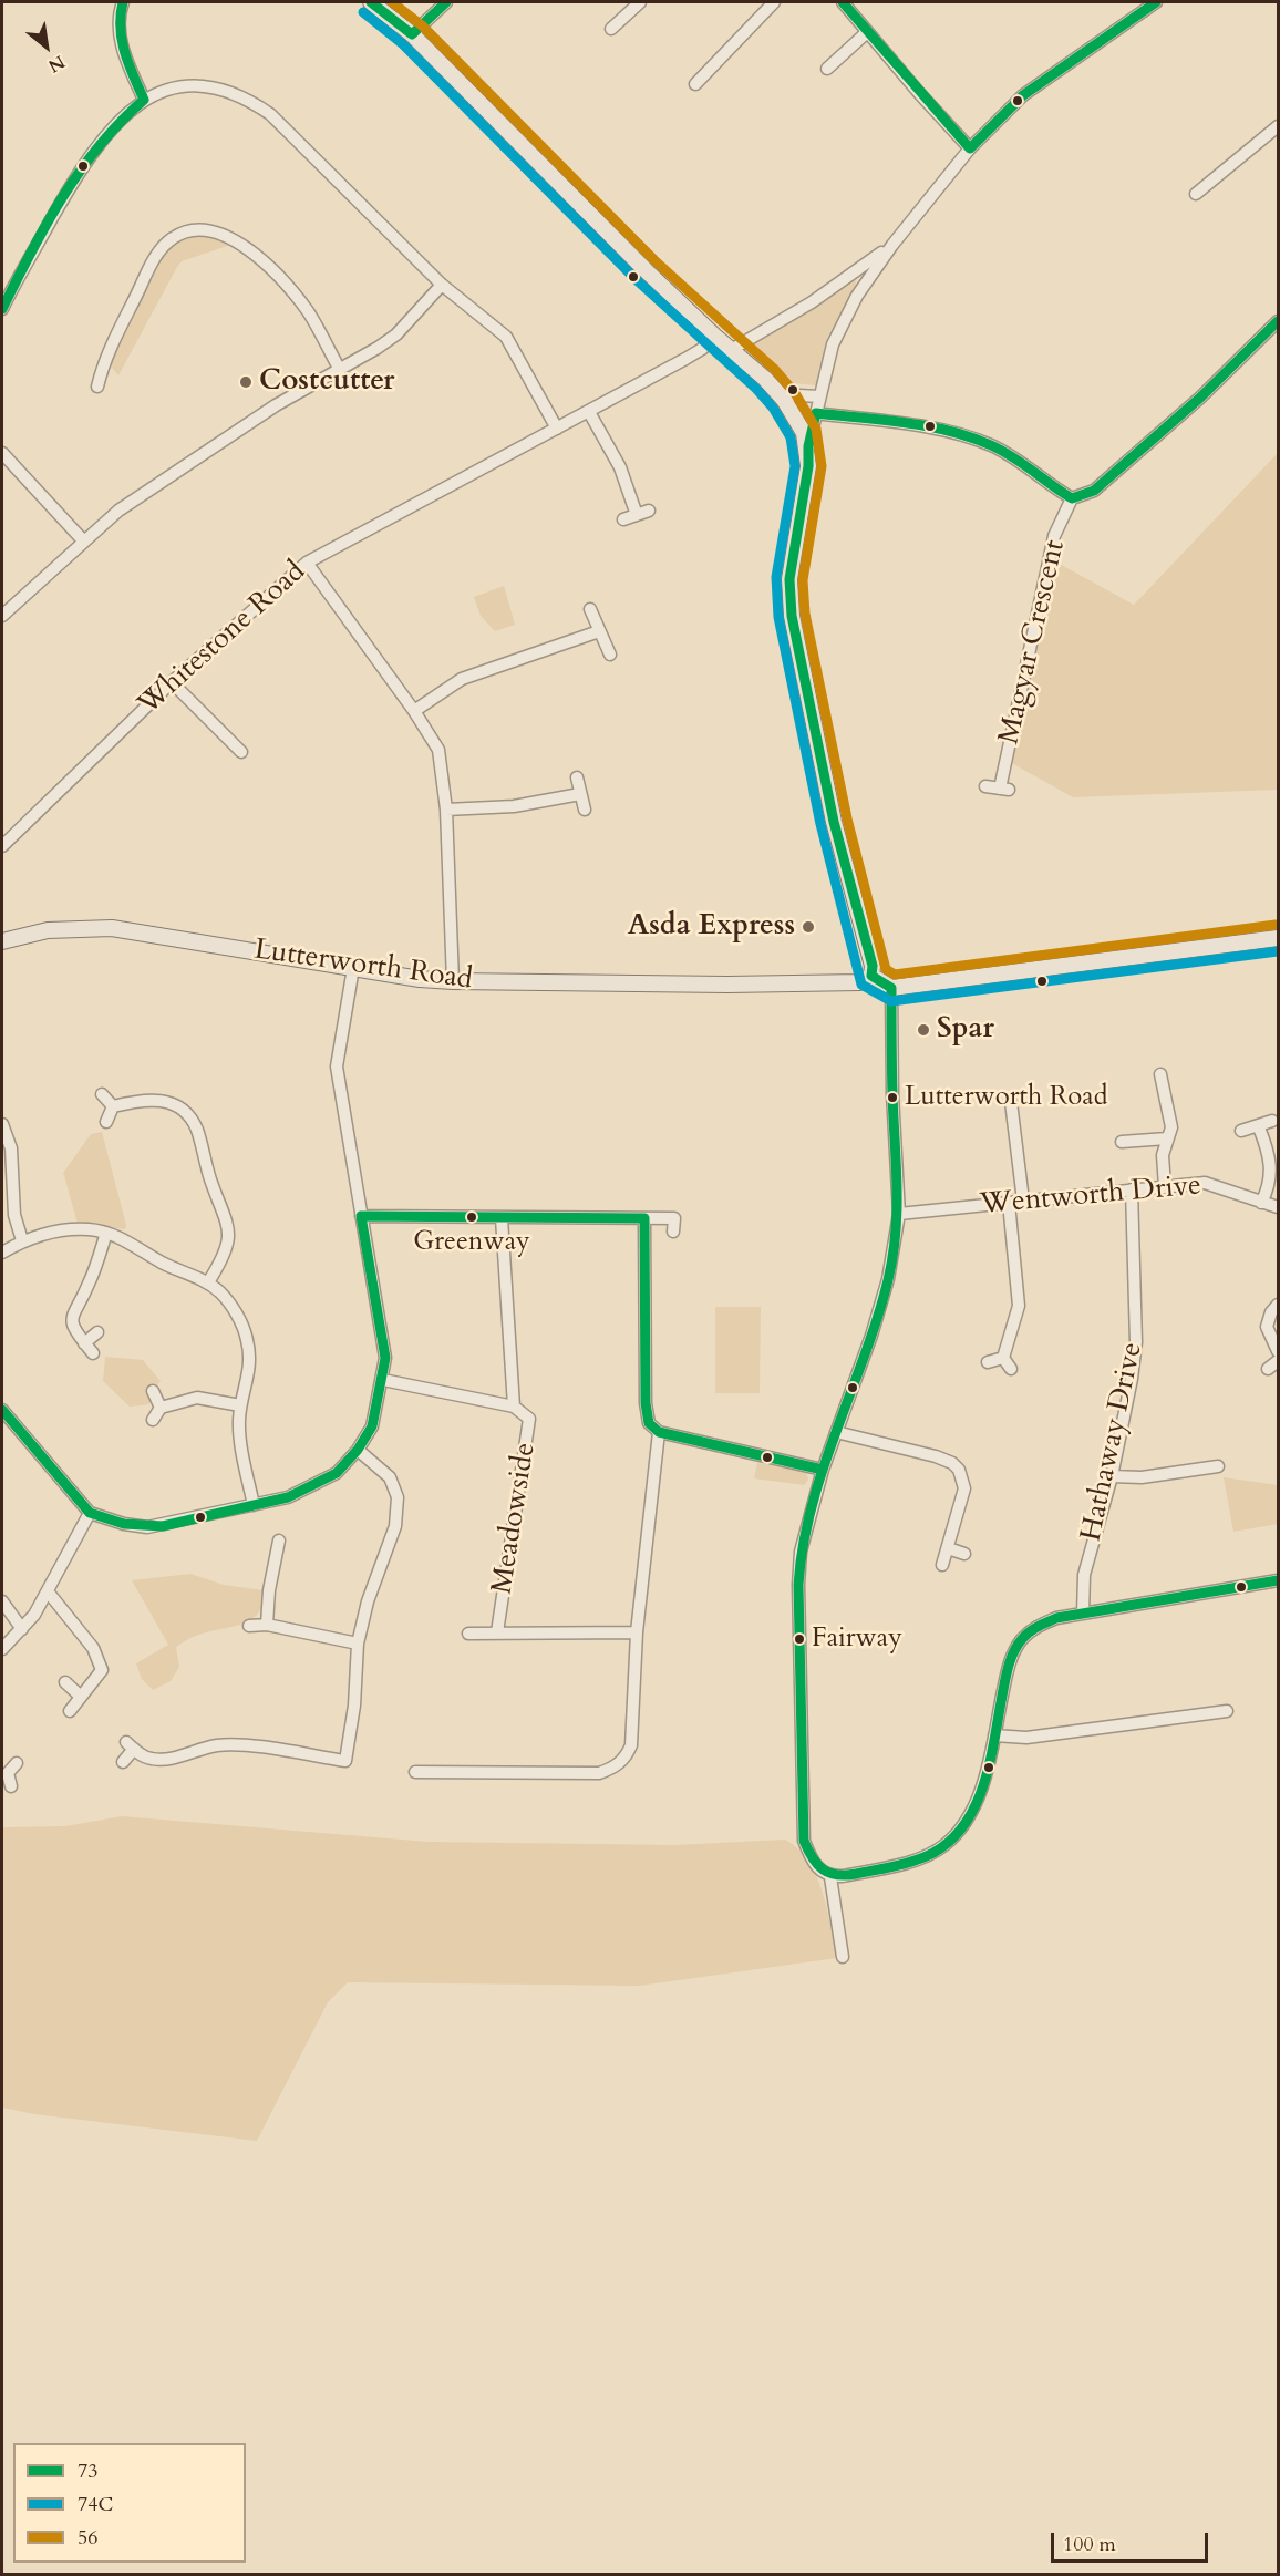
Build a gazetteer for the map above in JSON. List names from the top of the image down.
{
  "streets": {
    "main road": ["Lutterworth Road"],
    "street": [
      "Whitestone Road",
      "Magyar Crescent",
      "Wentworth Drive",
      "Hathaway Drive",
      "Meadowside"
    ]
  },
  "crossings": [
    ["Wentworth Drive", "Hathaway Drive"]
  ],
  "places": [
    "Costcutter",
    "Asda Express",
    "Spar",
    "Lutterworth Road",
    "Greenway",
    "Fairway"
  ],
  "lines": ["transit line 73", "transit line 56", "transit line 74C"],
  "legend": ["73", "74C", "56"],
  "scale_bar": "100 m",
  "north": "bottom right"
}
